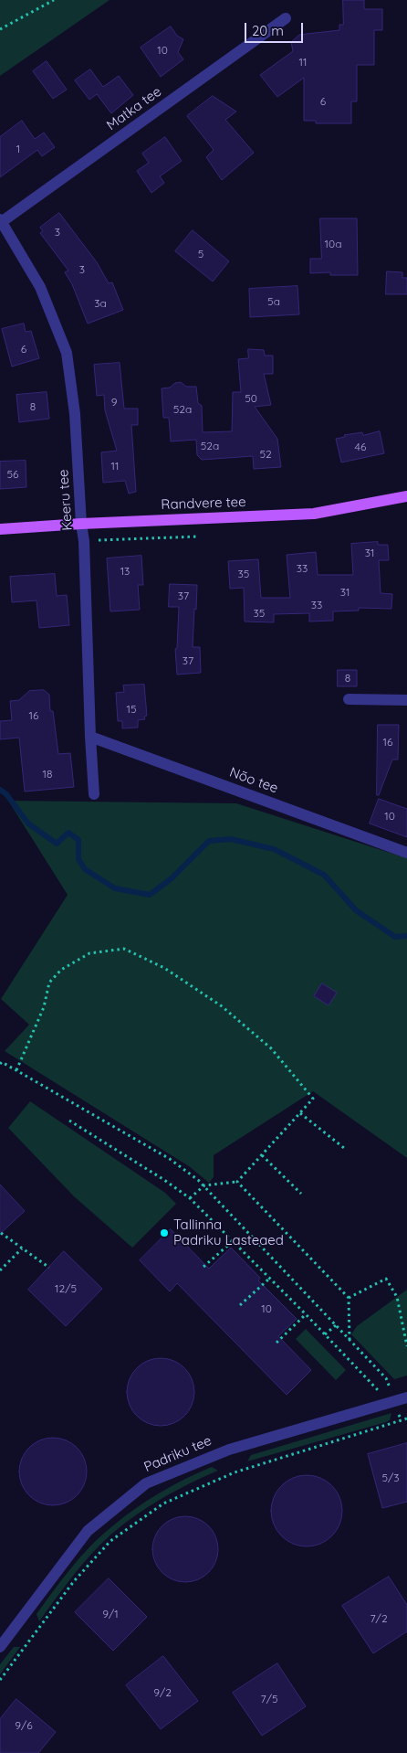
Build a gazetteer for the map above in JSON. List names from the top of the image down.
{
  "streets": {
    "main road": ["Randvere tee"],
    "street": [
      "Matka tee",
      "Keeru tee",
      "Nõo tee",
      "Padriku tee"
    ]
  },
  "crossings": [
    ["Matka tee", "Keeru tee"],
    ["Keeru tee", "Randvere tee"],
    ["Keeru tee", "Nõo tee"]
  ],
  "places": ["Tallinna Padriku Lasteaed"],
  "house_numbers": [
    "10",
    "11",
    "6",
    "1",
    "3",
    "10a",
    "5",
    "3",
    "5a",
    "3a",
    "6",
    "50",
    "9",
    "8",
    "52a",
    "52a",
    "46",
    "52",
    "11",
    "56",
    "31",
    "33",
    "13",
    "35",
    "31",
    "37",
    "33",
    "35",
    "37",
    "8",
    "15",
    "16",
    "16",
    "18",
    "10",
    "12/5",
    "10",
    "5/3",
    "9/1",
    "7/2",
    "9/2",
    "7/5",
    "9/6"
  ],
  "scale_bar": "20 m"
}
